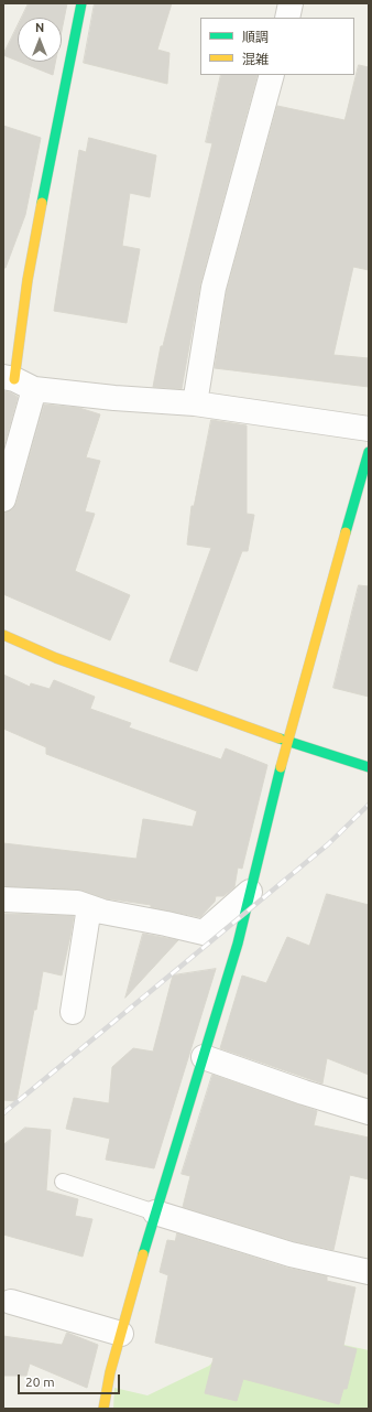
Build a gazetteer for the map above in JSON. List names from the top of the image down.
{
  "legend": ["順調", "混雑"],
  "scale_bar": "20 m",
  "north": "top"
}
